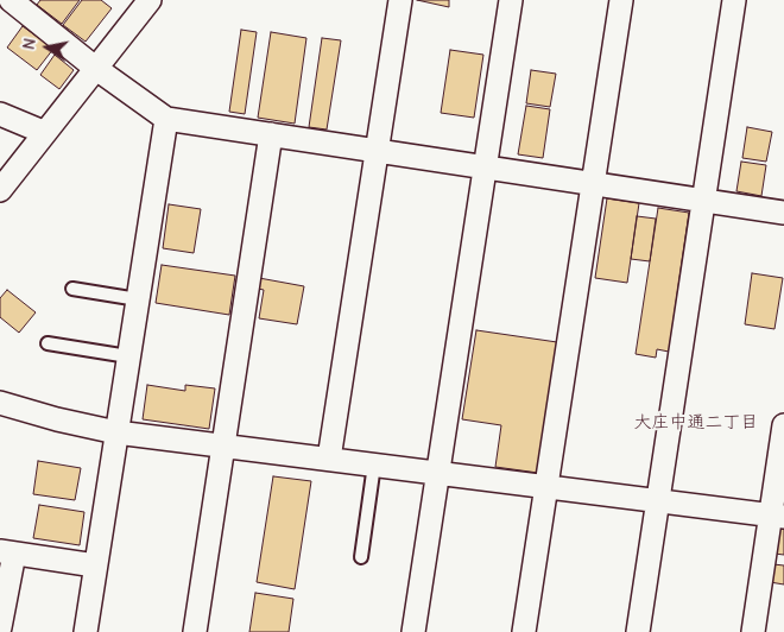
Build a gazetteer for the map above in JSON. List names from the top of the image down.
{
  "districts": ["大庄中通二丁目"],
  "north": "left"
}
